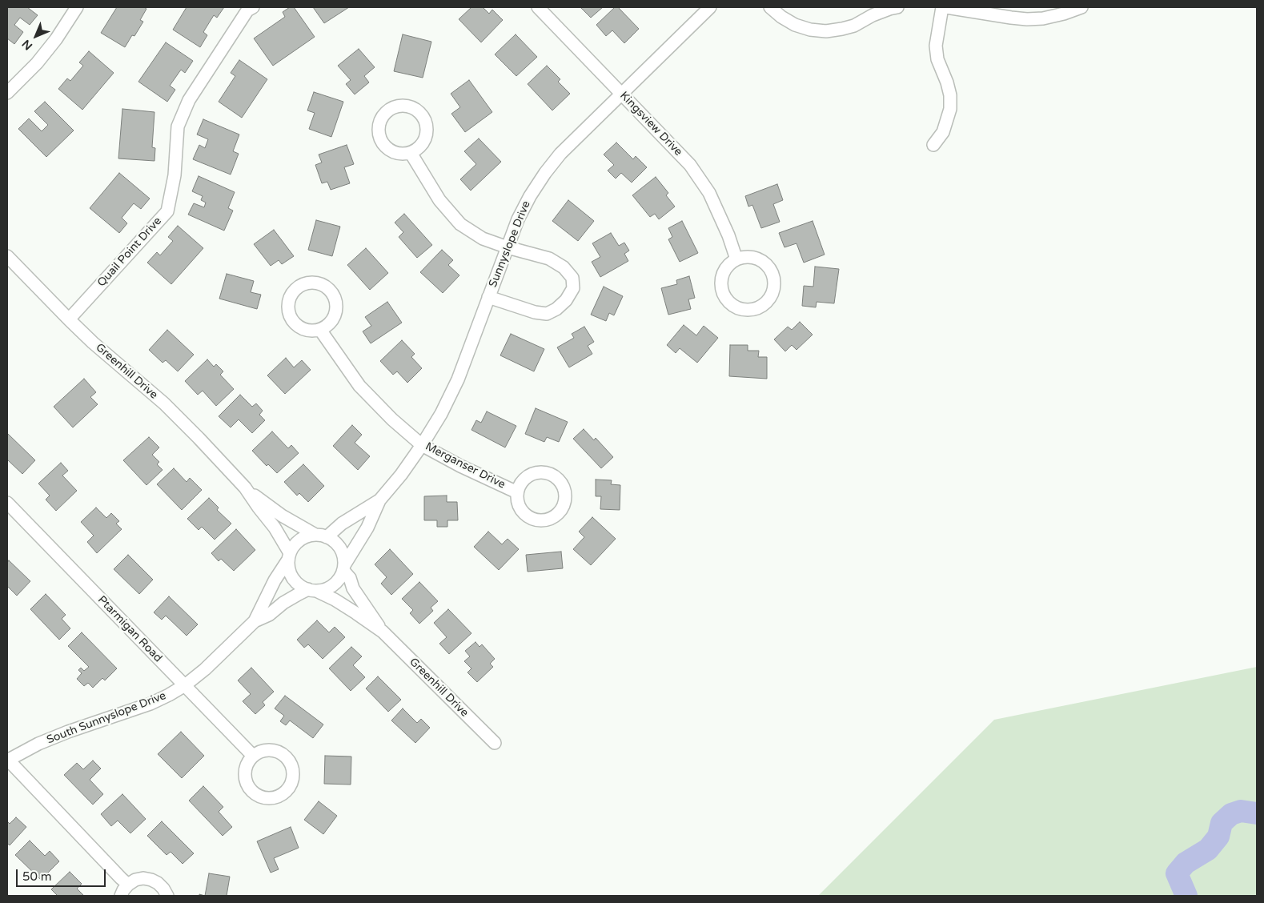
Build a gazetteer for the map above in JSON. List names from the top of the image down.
{
  "streets": {
    "street": [
      "Kingsview Drive",
      "Sunnyslope Drive",
      "Quail Point Drive",
      "Greenhill Drive",
      "Merganser Drive",
      "Ptarmigan Road",
      "South Sunnyslope Drive"
    ]
  },
  "crossings": [
    ["Kingsview Drive", "Sunnyslope Drive"],
    ["Sunnyslope Drive", "Greenhill Drive"],
    ["Sunnyslope Drive", "Merganser Drive"],
    ["Sunnyslope Drive", "South Sunnyslope Drive"],
    ["Quail Point Drive", "Greenhill Drive"],
    ["Greenhill Drive", "South Sunnyslope Drive"],
    ["Ptarmigan Road", "South Sunnyslope Drive"]
  ],
  "scale_bar": "50 m",
  "north": "bottom left"
}
